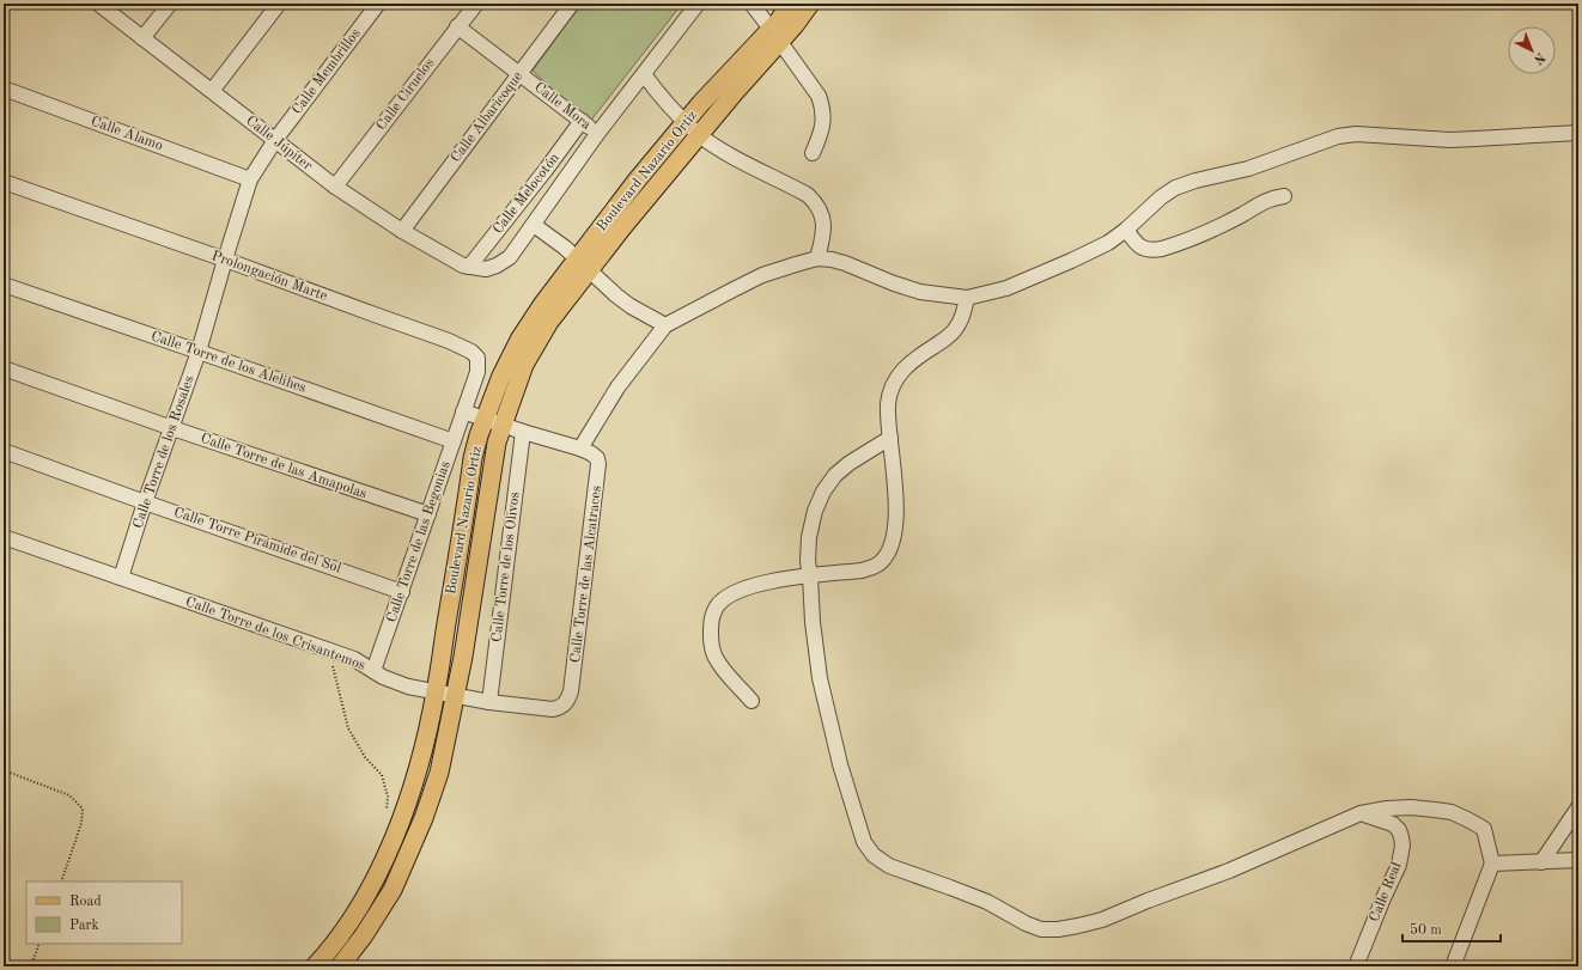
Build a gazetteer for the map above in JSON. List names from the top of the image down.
{
  "streets": {
    "main road": ["Boulevard Nazario Ortiz"],
    "street": [
      "Calle Membrillos",
      "Calle Ciruelos",
      "Calle Mora",
      "Calle Albaricoque",
      "Calle Álamo",
      "Calle Júpiter",
      "Calle Melocotón",
      "Prolongación Marte",
      "Calle Torre de los Alelihes",
      "Calle Torre de los Rosales",
      "Calle Torre de las Amapolas",
      "Calle Torre Pirámide del Sol",
      "Calle Torre de las Begonias",
      "Calle Torre de los Olivos",
      "Calle Torre de las Alcatraces",
      "Calle Torre de los Crisantemos",
      "Calle Real"
    ]
  },
  "crossings": [
    ["Calle Membrillos", "Calle Júpiter"],
    ["Calle Membrillos", "Calle Torre de los Rosales"],
    ["Calle Ciruelos", "Calle Mora"],
    ["Calle Ciruelos", "Calle Júpiter"],
    ["Calle Mora", "Calle Albaricoque"],
    ["Calle Mora", "Calle Melocotón"],
    ["Calle Albaricoque", "Calle Júpiter"],
    ["Calle Álamo", "Calle Torre de los Rosales"],
    ["Calle Júpiter", "Calle Melocotón"],
    ["Calle Júpiter", "Calle Torre de los Rosales"],
    ["Boulevard Nazario Ortiz", "Calle Torre de los Crisantemos"],
    ["Prolongación Marte", "Calle Torre de los Rosales"],
    ["Prolongación Marte", "Calle Torre de las Begonias"],
    ["Calle Torre de los Alelihes", "Calle Torre de los Rosales"],
    ["Calle Torre de los Alelihes", "Calle Torre de las Begonias"],
    ["Calle Torre de los Rosales", "Calle Torre de las Amapolas"],
    ["Calle Torre de los Rosales", "Calle Torre Pirámide del Sol"],
    ["Calle Torre de los Rosales", "Calle Torre de los Crisantemos"],
    ["Calle Torre de las Amapolas", "Calle Torre de las Begonias"],
    ["Calle Torre Pirámide del Sol", "Calle Torre de las Begonias"],
    ["Calle Torre de las Begonias", "Calle Torre de los Crisantemos"],
    ["Calle Torre de los Olivos", "Calle Torre de los Crisantemos"],
    ["Calle Torre de las Alcatraces", "Calle Torre de los Crisantemos"]
  ],
  "legend": ["Road", "Park"],
  "scale_bar": "50 m",
  "north": "bottom right"
}
